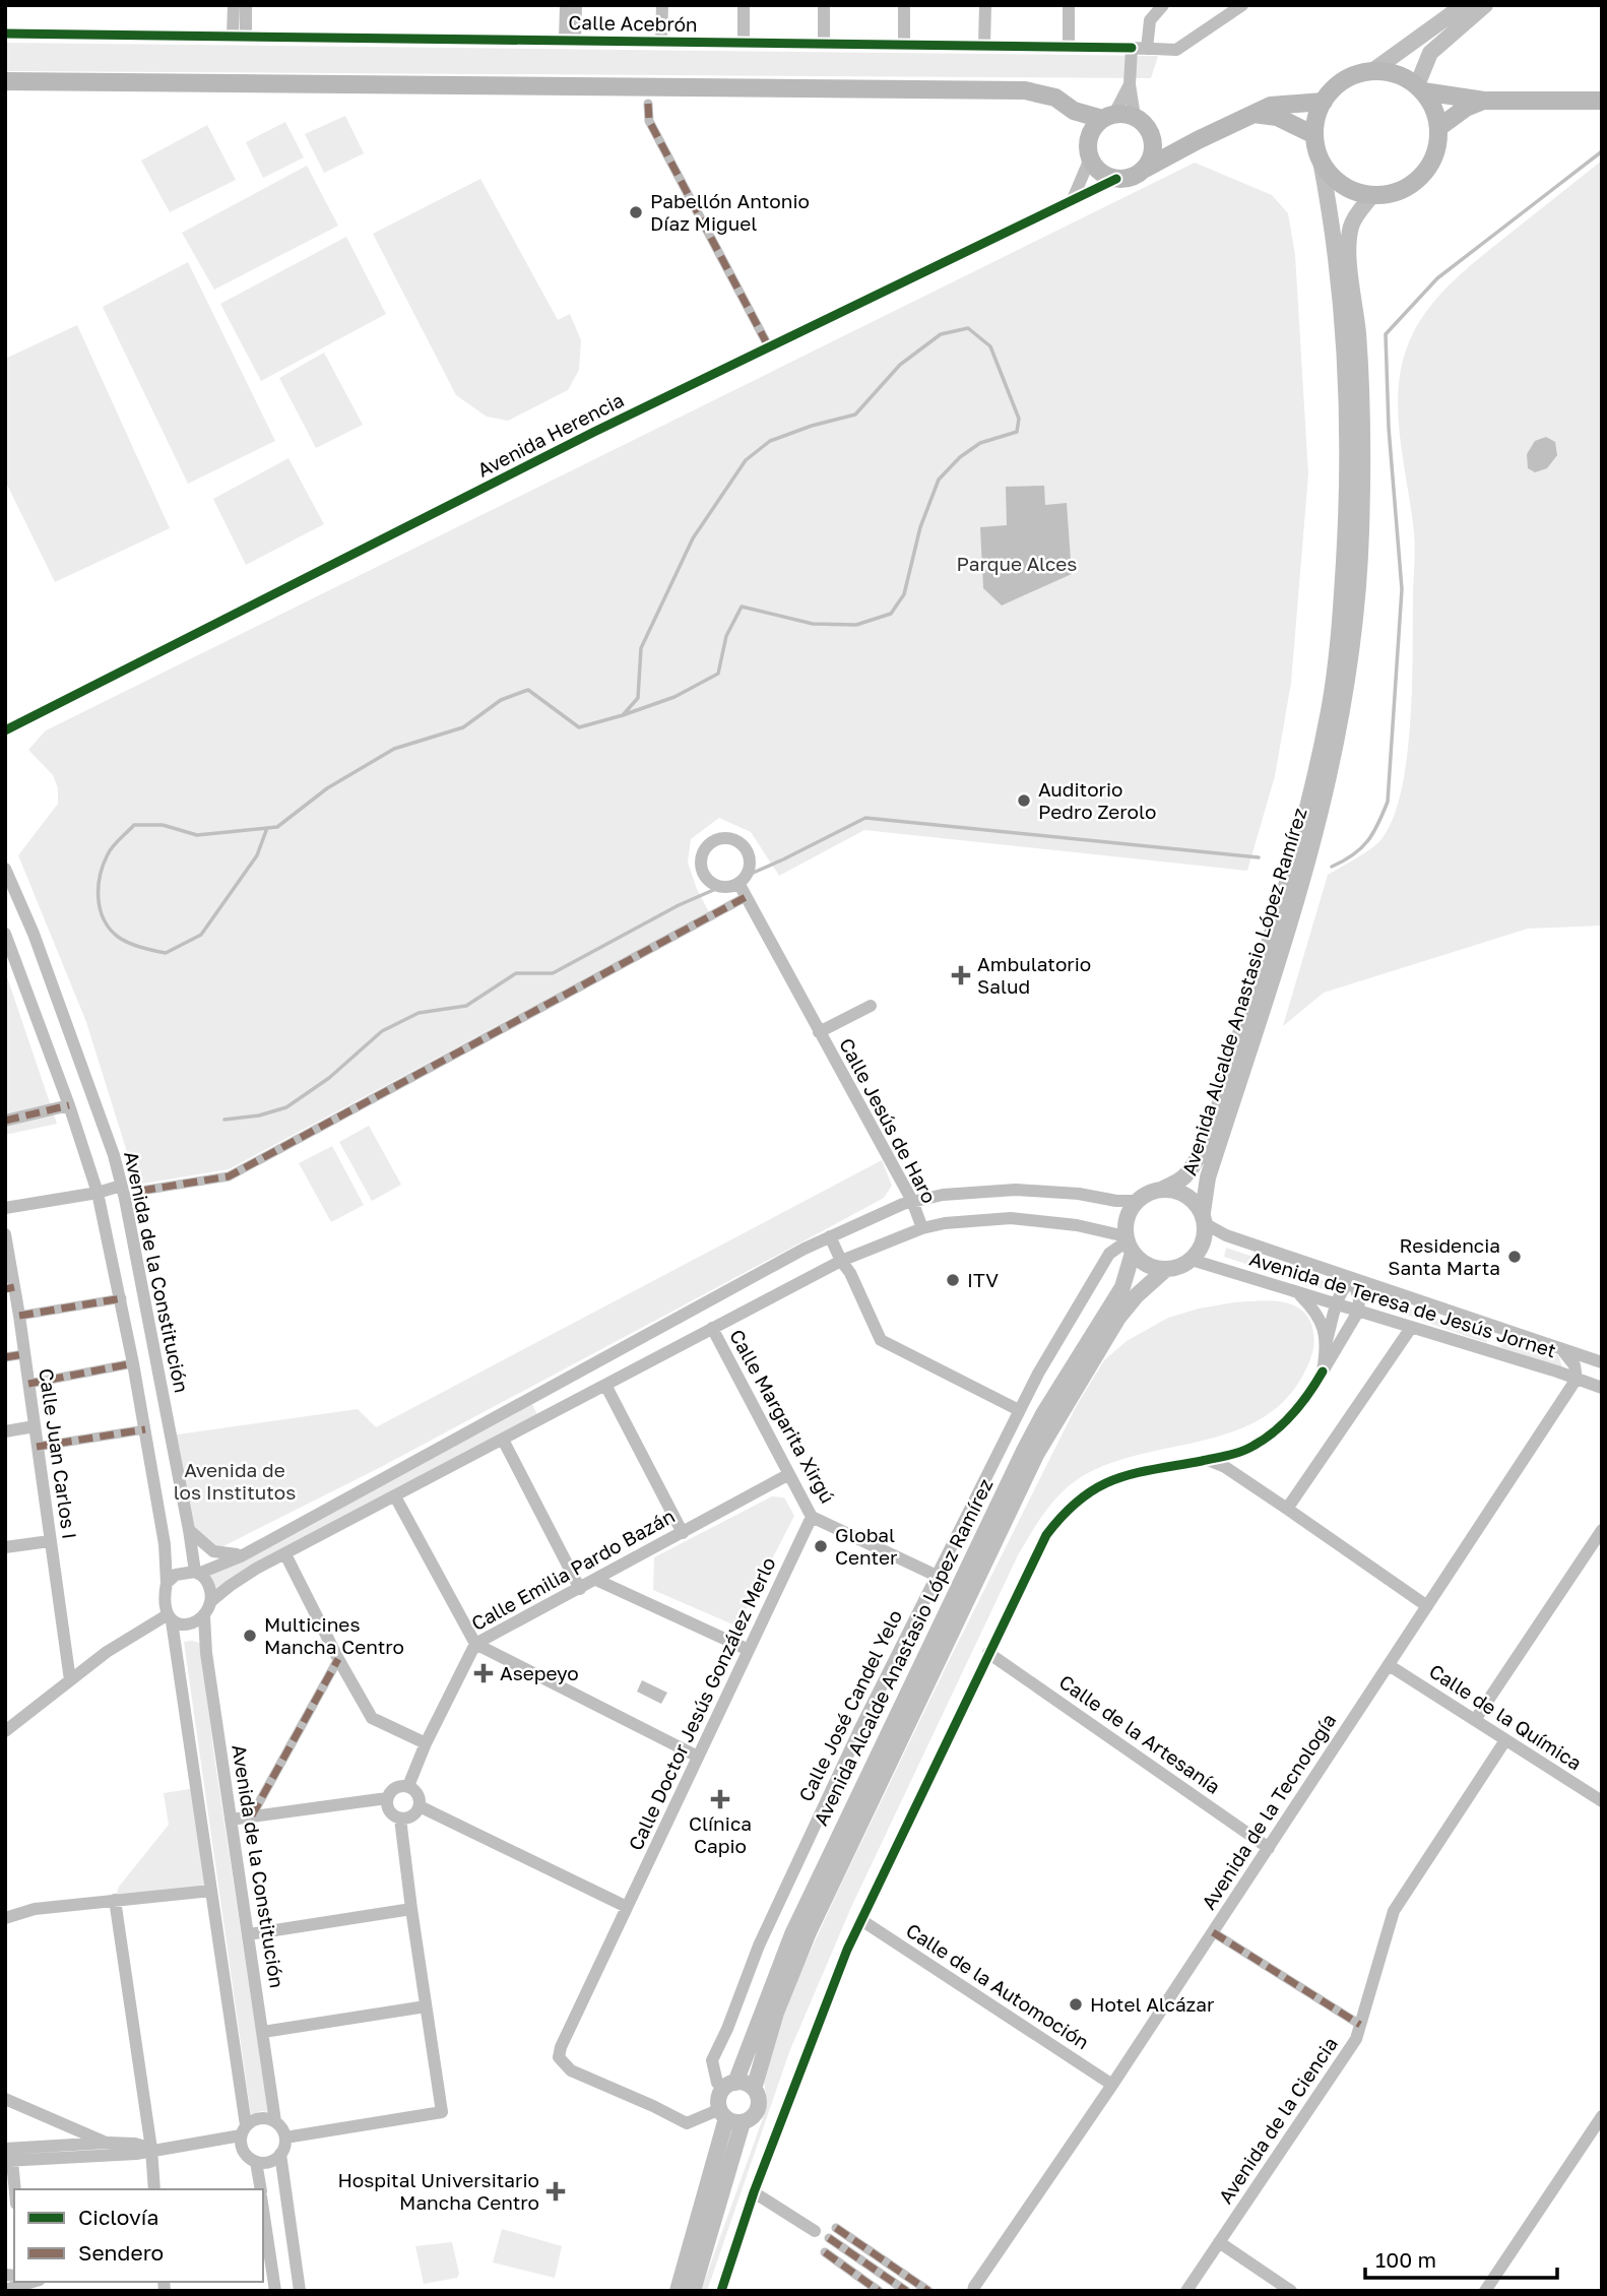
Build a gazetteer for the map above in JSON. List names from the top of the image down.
{
  "streets": {
    "street": [
      "Calle Acebrón",
      "Avenida Herencia",
      "Avenida Alcalde Anastasio López Ramírez",
      "Calle Jesús de Haro",
      "Avenida de la Constitución",
      "Avenida de Teresa de Jesús Jornet",
      "Calle Margarita Xirgú",
      "Calle Juan Carlos I",
      "Calle Emilia Pardo Bazán",
      "Calle Doctor Jesús González Merlo",
      "Calle José Candel Yelo",
      "Calle de la Química",
      "Calle de la Artesanía",
      "Avenida de la Tecnología",
      "Calle de la Automoción",
      "Avenida de la Ciencia"
    ]
  },
  "crossings": [
    ["Avenida Alcalde Anastasio López Ramírez", "Avenida de Teresa de Jesús Jornet"],
    ["Avenida Alcalde Anastasio López Ramírez", "Calle Doctor Jesús González Merlo"],
    ["Avenida Alcalde Anastasio López Ramírez", "Calle José Candel Yelo"],
    ["Avenida de Teresa de Jesús Jornet", "Calle José Candel Yelo"],
    ["Avenida de Teresa de Jesús Jornet", "Avenida de la Tecnología"],
    ["Calle Margarita Xirgú", "Calle Emilia Pardo Bazán"],
    ["Calle Margarita Xirgú", "Calle Doctor Jesús González Merlo"],
    ["Calle Margarita Xirgú", "Calle José Candel Yelo"],
    ["Calle Doctor Jesús González Merlo", "Calle José Candel Yelo"],
    ["Calle de la Química", "Avenida de la Tecnología"],
    ["Calle de la Química", "Avenida de la Ciencia"],
    ["Calle de la Artesanía", "Avenida de la Tecnología"],
    ["Avenida de la Tecnología", "Calle de la Automoción"]
  ],
  "parks": ["Parque Alces", "Avenida de los Institutos"],
  "places": {
    "other": [
      "Pabellón Antonio Díaz Miguel",
      "Auditorio Pedro Zerolo",
      "Residencia Santa Marta",
      "ITV",
      "Global Center",
      "Multicines Mancha Centro",
      "Hotel Alcázar"
    ],
    "health": [
      "Ambulatorio Salud",
      "Asepeyo",
      "Clínica Capio",
      "Hospital Universitario Mancha Centro"
    ]
  },
  "legend": ["Ciclovía", "Sendero"],
  "scale_bar": "100 m"
}
